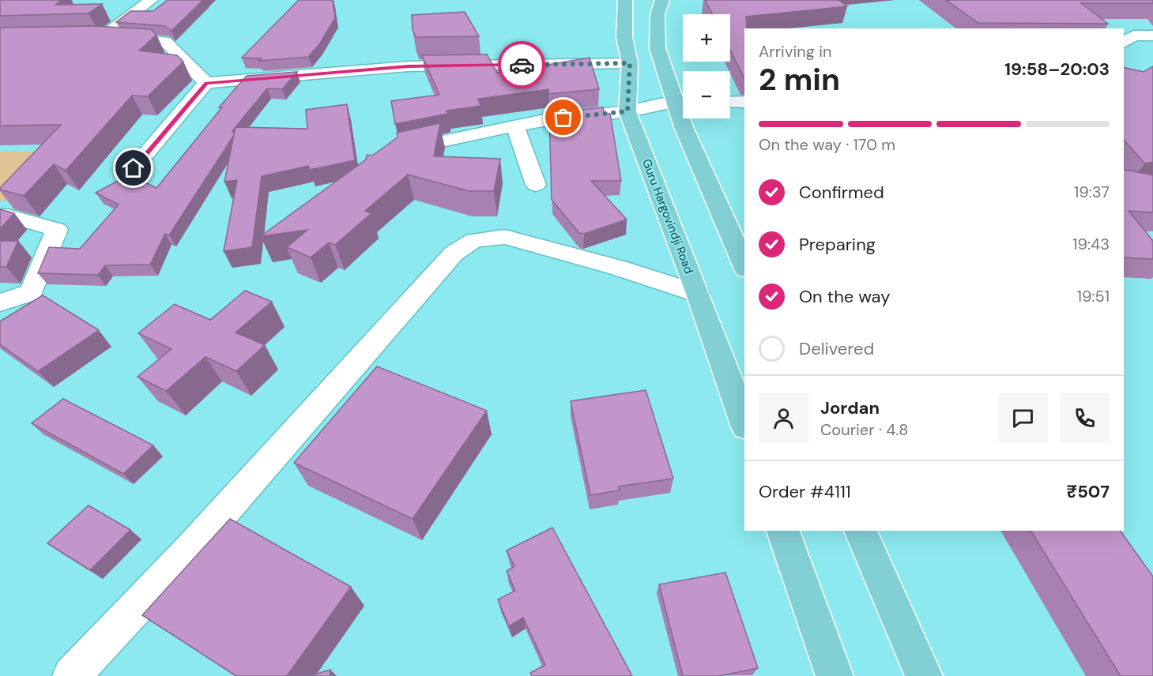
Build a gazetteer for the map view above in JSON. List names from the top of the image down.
{
  "streets": {
    "main road": ["Guru Hargovindji Road"]
  },
  "page": {
    "map_buttons": ["+", "−"],
    "heading": ["2 min", "Arriving in", "19:58–20:03"],
    "panel": [
      "Jordan",
      "Courier · 4.8",
      "Order #4111",
      "₹507"
    ],
    "bar": "On the way · 170 m",
    "list": [
      ["Confirmed", "19:37"],
      ["Preparing", "19:43"],
      ["On the way", "19:51"],
      "Delivered"
    ]
  }
}
